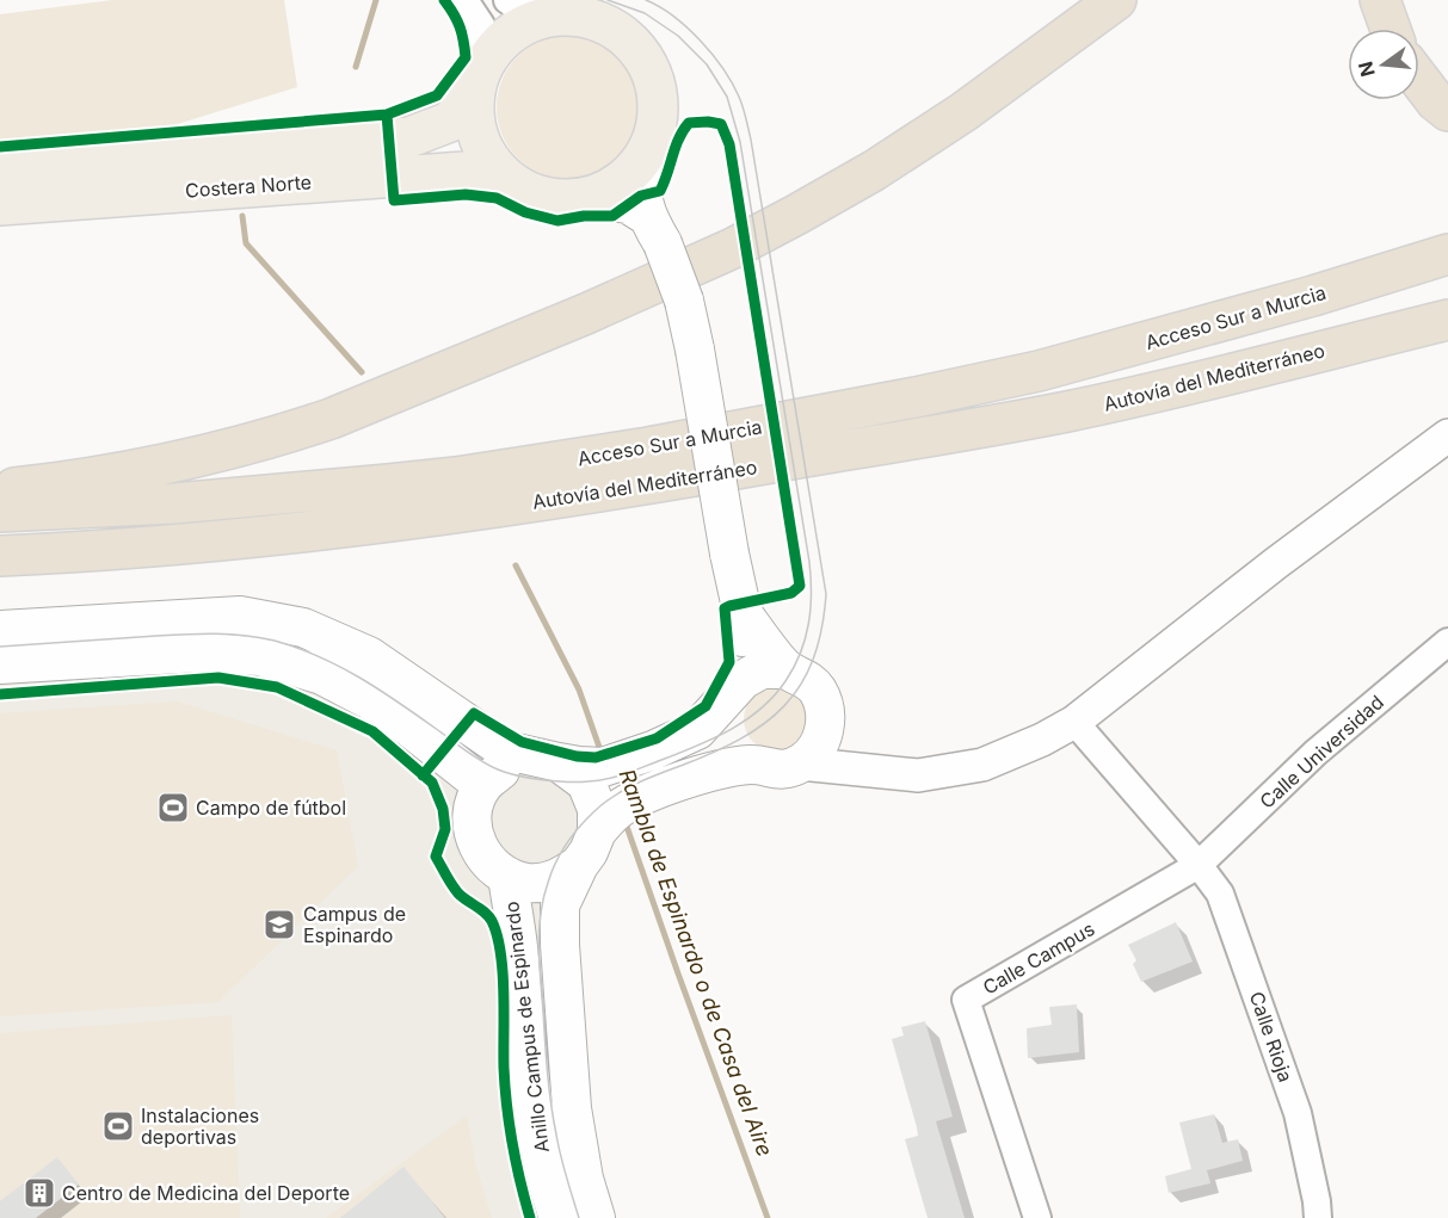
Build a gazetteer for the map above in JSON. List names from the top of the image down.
{
  "streets": {
    "highway": ["Acceso Sur a Murcia", "Autovía del Mediterráneo"],
    "main road": ["Costera Norte", "Anillo Campus de Espinardo"],
    "street": ["Calle Universidad", "Calle Campus", "Calle Rioja"]
  },
  "crossings": [
    ["Calle Universidad", "Calle Campus"],
    ["Calle Universidad", "Calle Rioja"],
    ["Calle Campus", "Calle Rioja"]
  ],
  "water": ["Rambla de Espinardo o de Casa del Aire"],
  "places": {
    "sports": ["Campo de fútbol", "Instalaciones deportivas"],
    "school or university": ["Campus de Espinardo"],
    "building": ["Centro de Medicina del Deporte"]
  },
  "north": "left"
}
